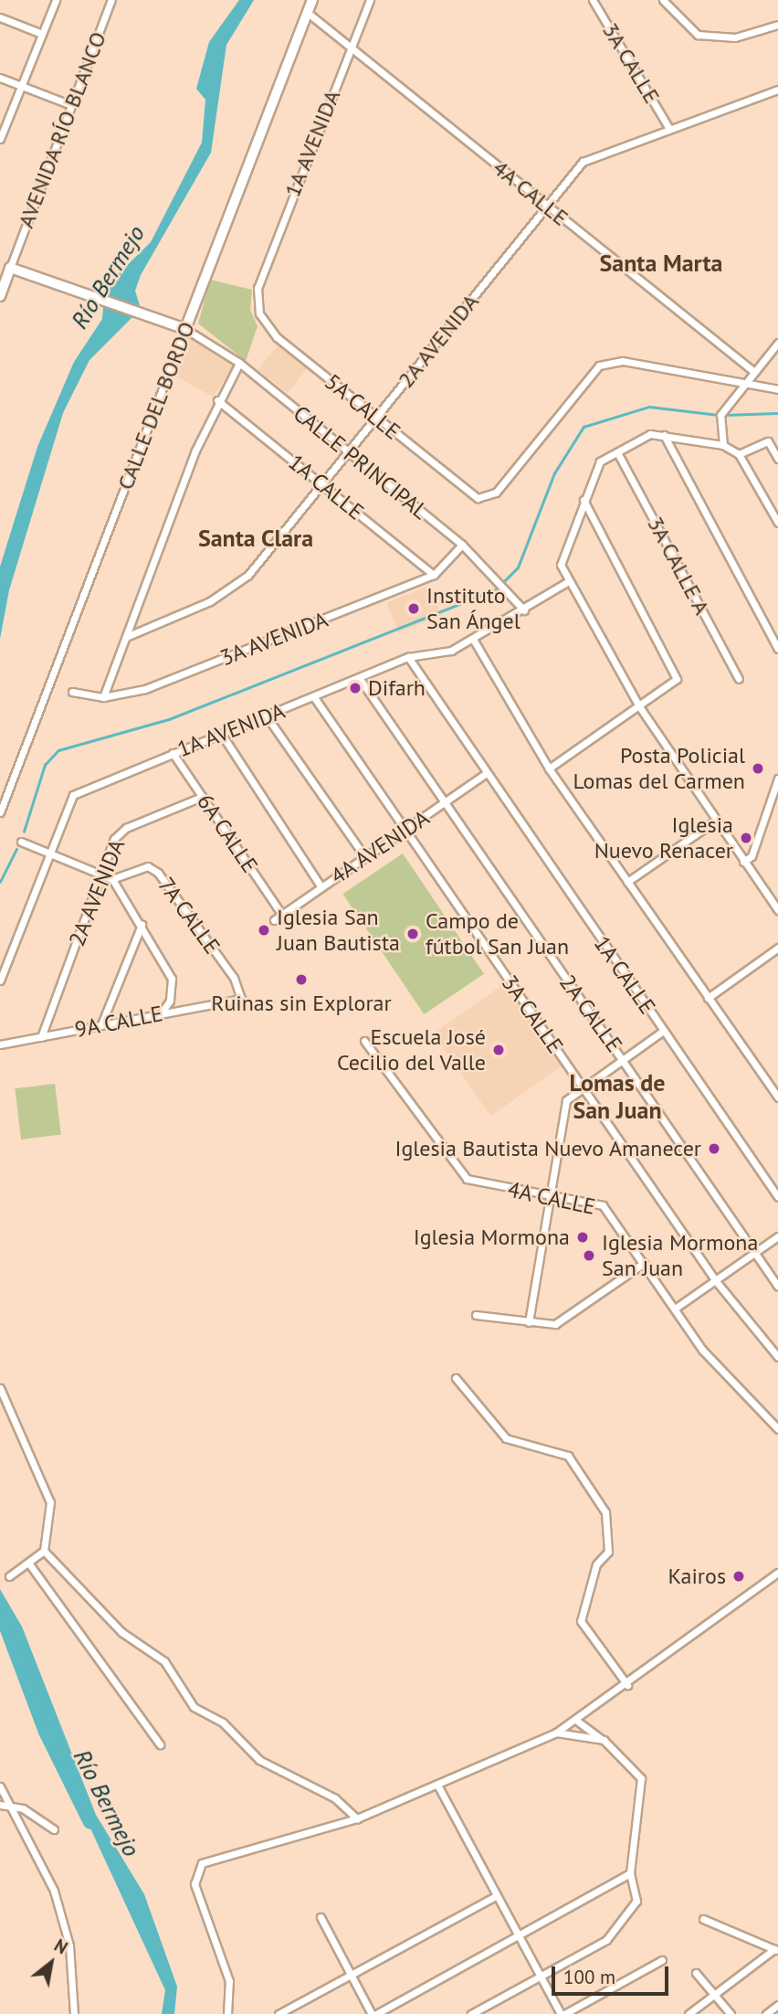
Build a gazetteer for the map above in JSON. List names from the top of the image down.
{
  "streets": {
    "street": [
      "3A CALLE",
      "AVENIDA RÍO BLANCO",
      "1A AVENIDA",
      "4A CALLE",
      "2A AVENIDA",
      "CALLE DEL BORDO",
      "5A CALLE",
      "CALLE PRINCIPAL",
      "1A CALLE",
      "3A CALLE A",
      "3A AVENIDA",
      "6A CALLE",
      "4A AVENIDA",
      "7A CALLE",
      "2A CALLE",
      "9A CALLE"
    ]
  },
  "crossings": [
    ["3A CALLE", "1A AVENIDA"],
    ["3A CALLE", "2A AVENIDA"],
    ["3A CALLE", "4A AVENIDA"],
    ["1A AVENIDA", "4A CALLE"],
    ["1A AVENIDA", "5A CALLE"],
    ["1A AVENIDA", "CALLE PRINCIPAL"],
    ["1A AVENIDA", "1A CALLE"],
    ["1A AVENIDA", "6A CALLE"],
    ["1A AVENIDA", "2A CALLE"],
    ["4A CALLE", "2A AVENIDA"],
    ["4A CALLE", "CALLE DEL BORDO"],
    ["2A AVENIDA", "5A CALLE"],
    ["2A AVENIDA", "CALLE PRINCIPAL"],
    ["2A AVENIDA", "1A CALLE"],
    ["2A AVENIDA", "6A CALLE"],
    ["2A AVENIDA", "9A CALLE"],
    ["CALLE DEL BORDO", "CALLE PRINCIPAL"],
    ["CALLE PRINCIPAL", "3A AVENIDA"],
    ["1A CALLE", "3A AVENIDA"],
    ["1A CALLE", "4A AVENIDA"],
    ["6A CALLE", "4A AVENIDA"],
    ["4A AVENIDA", "2A CALLE"],
    ["7A CALLE", "9A CALLE"]
  ],
  "districts": ["Santa Marta", "Santa Clara", "Lomas de San Juan"],
  "water": ["Río Bermejo"],
  "places": [
    "Instituto San Ángel",
    "Difarh",
    "Posta Policial Lomas del Carmen",
    "Iglesia Nuevo Renacer",
    "Iglesia San Juan Bautista",
    "Campo de fútbol San Juan",
    "Ruinas sin Explorar",
    "Escuela José Cecilio del Valle",
    "Iglesia Bautista Nuevo Amanecer",
    "Iglesia Mormona",
    "Iglesia Mormona San Juan",
    "Kairos"
  ],
  "scale_bar": "100 m",
  "north": "top right"
}
